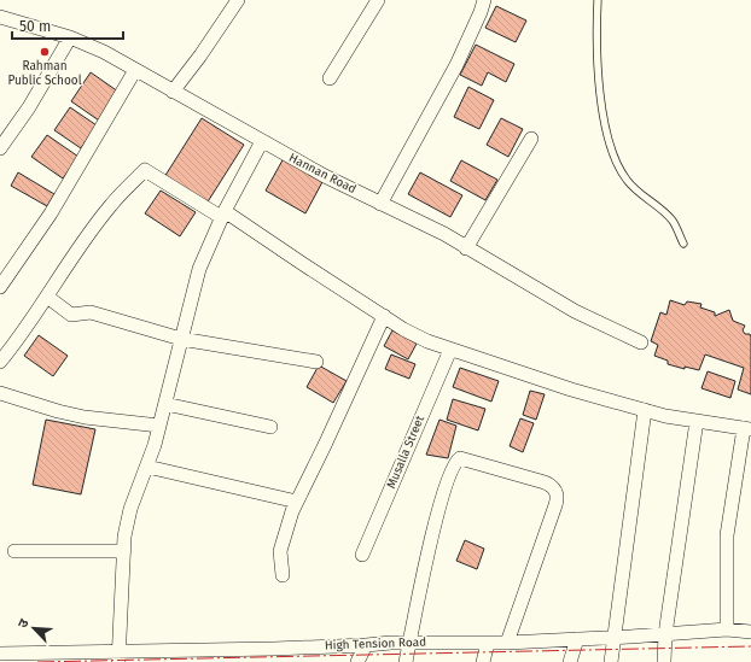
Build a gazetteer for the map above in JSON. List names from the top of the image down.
{
  "streets": {
    "street": ["Hannan Road", "Musalla Street", "High Tension Road"]
  },
  "places": ["Rahman Public School"],
  "scale_bar": "50 m",
  "north": "top left"
}
